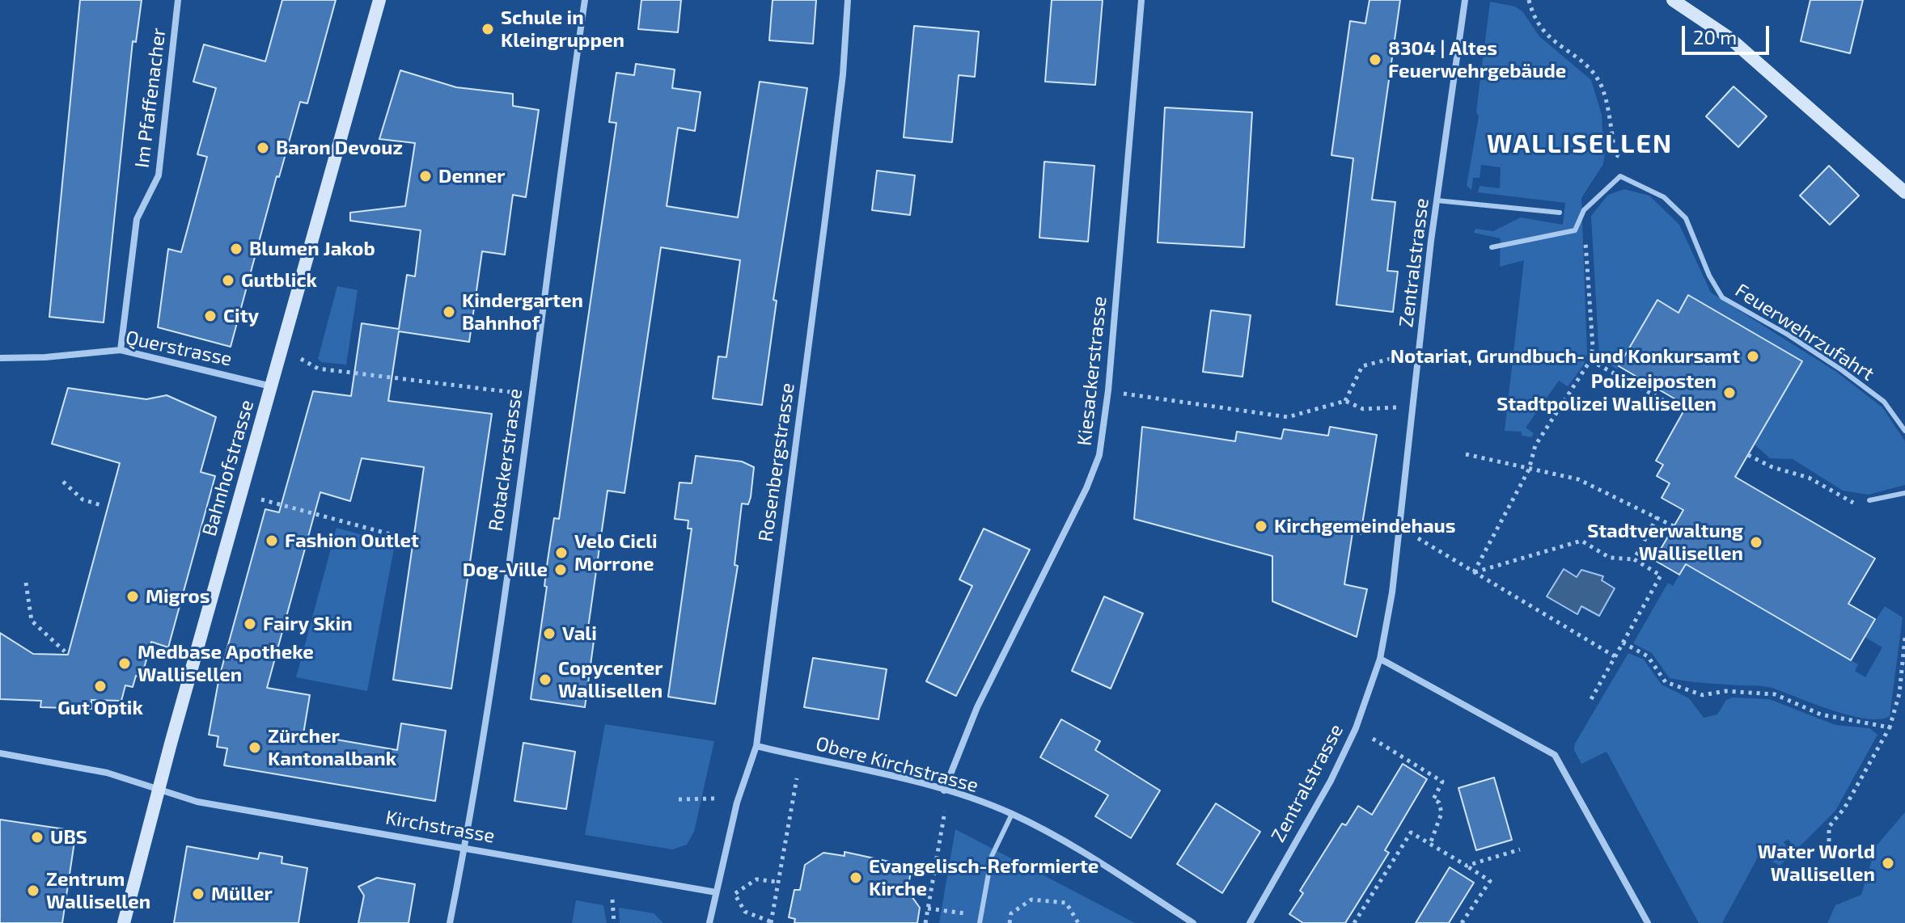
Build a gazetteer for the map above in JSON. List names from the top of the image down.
{
  "streets": {
    "street": [
      "Im Pfaffenacher",
      "Zentralstrasse",
      "Querstrasse",
      "Kiesackerstrasse",
      "Rotackerstrasse",
      "Rosenbergstrasse",
      "Bahnhofstrasse",
      "Obere Kirchstrasse",
      "Kirchstrasse"
    ],
    "lane": ["Feuerwehrzufahrt"]
  },
  "crossings": [
    ["Im Pfaffenacher", "Querstrasse"],
    ["Querstrasse", "Bahnhofstrasse"],
    ["Kiesackerstrasse", "Obere Kirchstrasse"],
    ["Rotackerstrasse", "Kirchstrasse"],
    ["Rosenbergstrasse", "Obere Kirchstrasse"],
    ["Rosenbergstrasse", "Kirchstrasse"],
    ["Bahnhofstrasse", "Kirchstrasse"]
  ],
  "districts": ["WALLISELLEN"],
  "places": [
    "Schule in Kleingruppen",
    "8304 | Altes Feuerwehrgebäude",
    "Baron Devouz",
    "Denner",
    "Blumen Jakob",
    "Gutblick",
    "Kindergarten Bahnhof",
    "City",
    "Notariat, Grundbuch- und Konkursamt",
    "Polizeiposten Stadtpolizei Wallisellen",
    "Kirchgemeindehaus",
    "Fashion Outlet",
    "Stadtverwaltung Wallisellen",
    "Velo Cicli Morrone",
    "Dog-Ville",
    "Migros",
    "Fairy Skin",
    "Vali",
    "Medbase Apotheke Wallisellen",
    "Copycenter Wallisellen",
    "Gut Optik",
    "Zürcher Kantonalbank",
    "UBS",
    "Water World Wallisellen",
    "Evangelisch-Reformierte Kirche",
    "Zentrum Wallisellen",
    "Müller"
  ],
  "scale_bar": "20 m"
}
